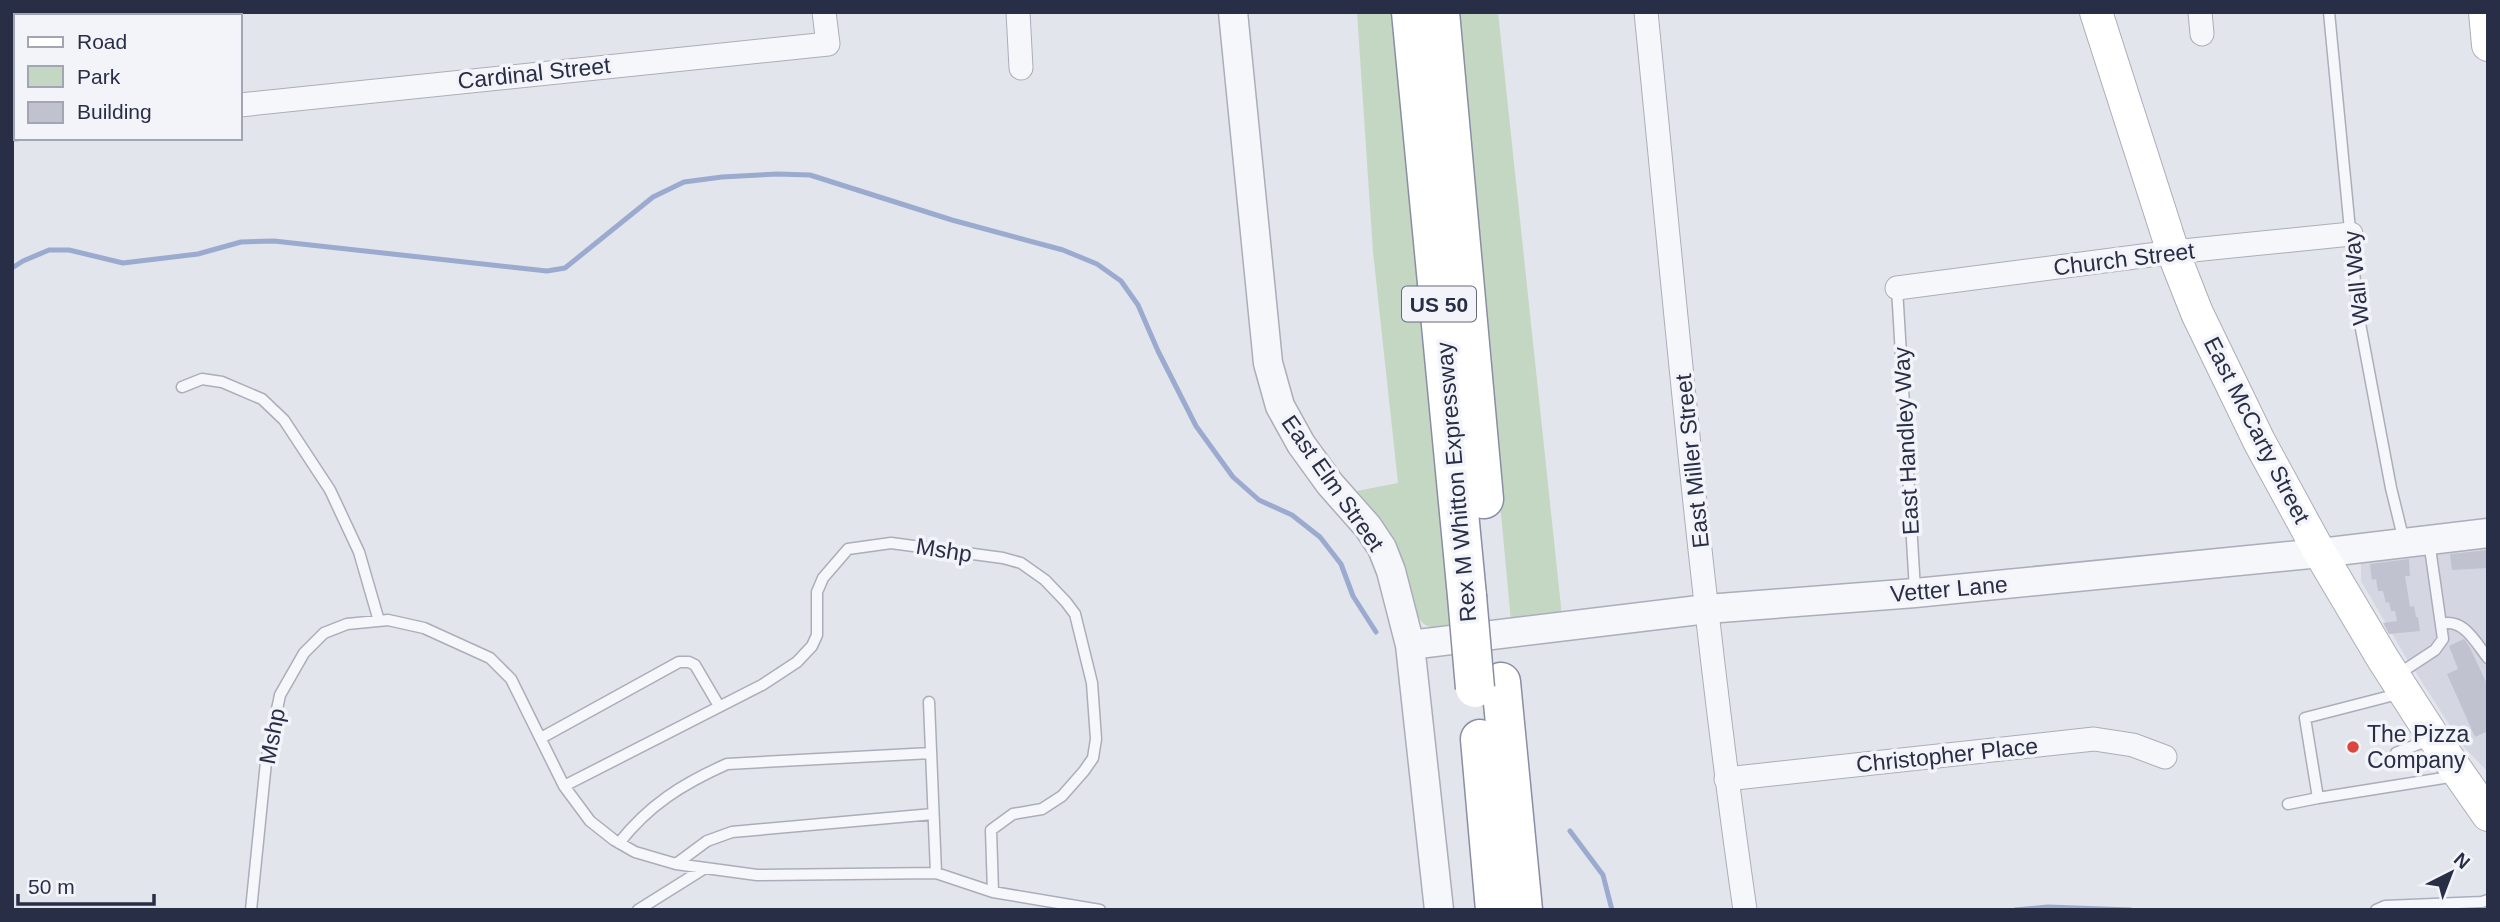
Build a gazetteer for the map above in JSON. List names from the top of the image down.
{
  "streets": {
    "highway": ["US 50", "Rex M Whitton Expressway"],
    "main road": ["East McCarty Street"],
    "street": [
      "Cardinal Street",
      "Church Street",
      "East Miller Street",
      "East Elm Street",
      "Vetter Lane",
      "Christopher Place"
    ],
    "lane": ["Wall Way", "East Handley Way", "Mshp"]
  },
  "crossings": [
    ["Church Street", "Wall Way"],
    ["Church Street", "East McCarty Street"],
    ["Church Street", "East Handley Way"],
    ["Wall Way", "Vetter Lane"],
    ["East McCarty Street", "Vetter Lane"],
    ["East Handley Way", "Vetter Lane"],
    ["East Miller Street", "Vetter Lane"],
    ["East Miller Street", "Christopher Place"],
    ["East Elm Street", "Vetter Lane"]
  ],
  "places": ["The Pizza Company"],
  "legend": ["Road", "Park", "Building"],
  "scale_bar": "50 m",
  "north": "top right"
}
